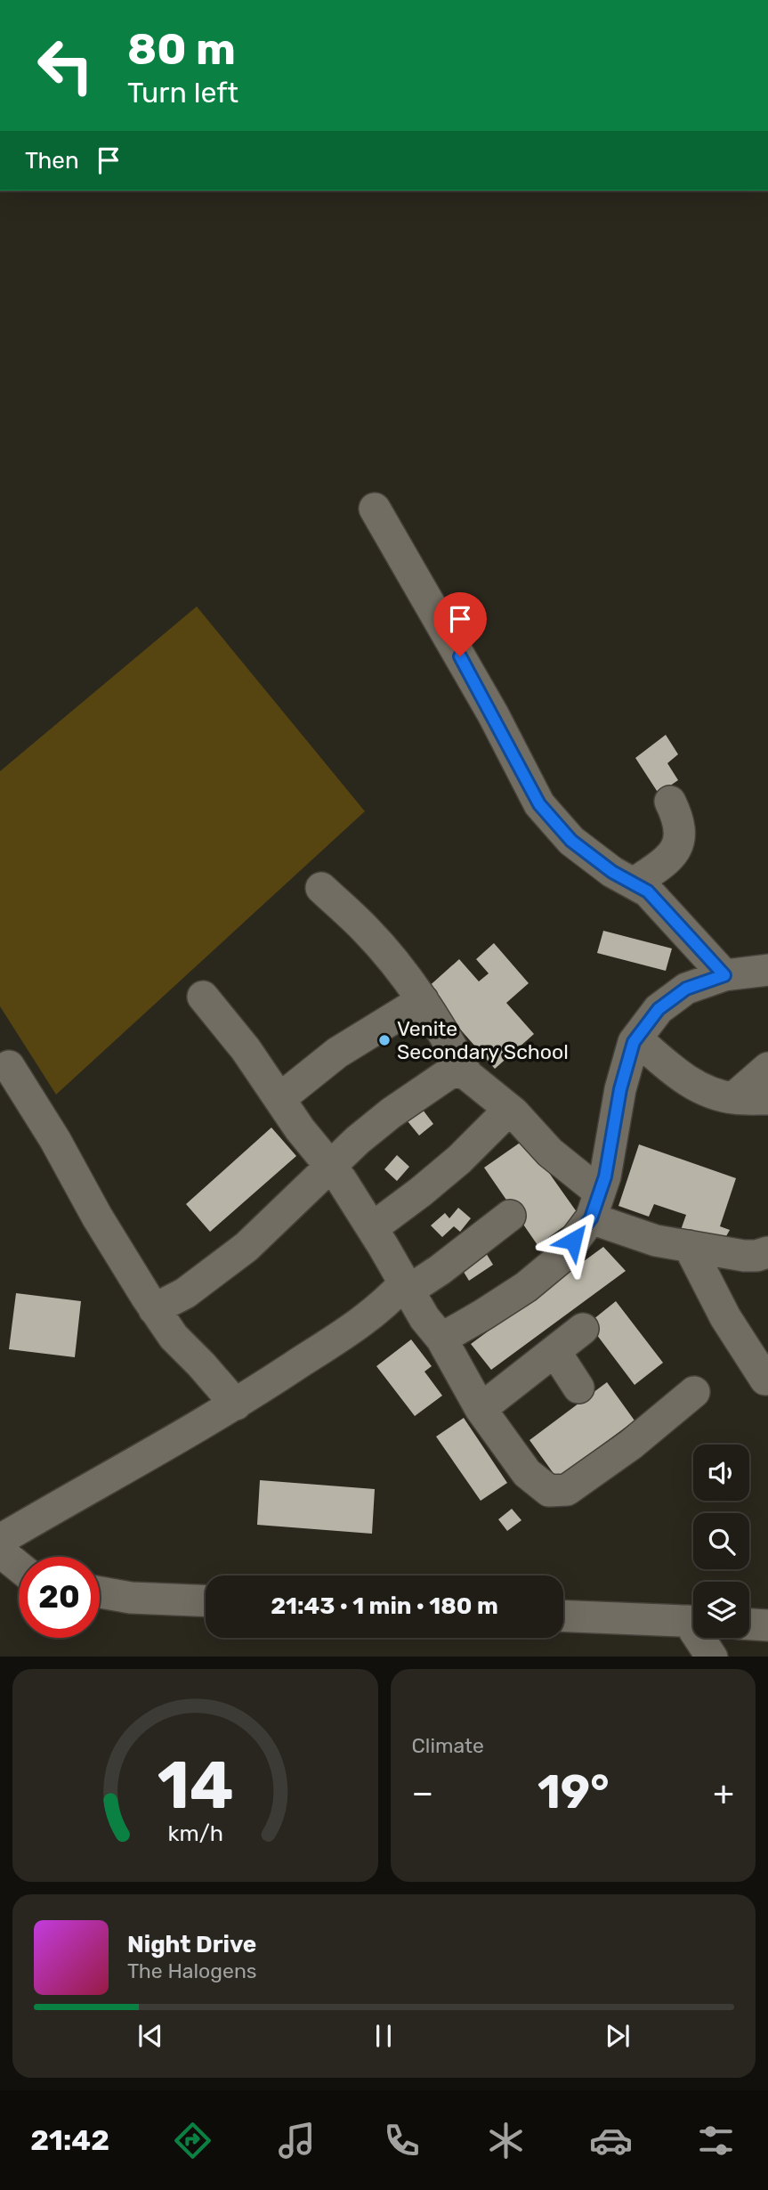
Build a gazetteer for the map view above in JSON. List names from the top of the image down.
{
  "places": ["Venite Secondary School"],
  "page": {
    "turn": ["80 m", "Turn left"],
    "then": "Then",
    "limit": "20",
    "trip": "21:43 · 1 min · 180 m",
    "tile": "Climate",
    "heat": ["−", "19°", "+"],
    "song": ["Night Drive", "The Halogens"],
    "tabs": "21:42",
    "gauge": ["14", "km/h"]
  }
}
